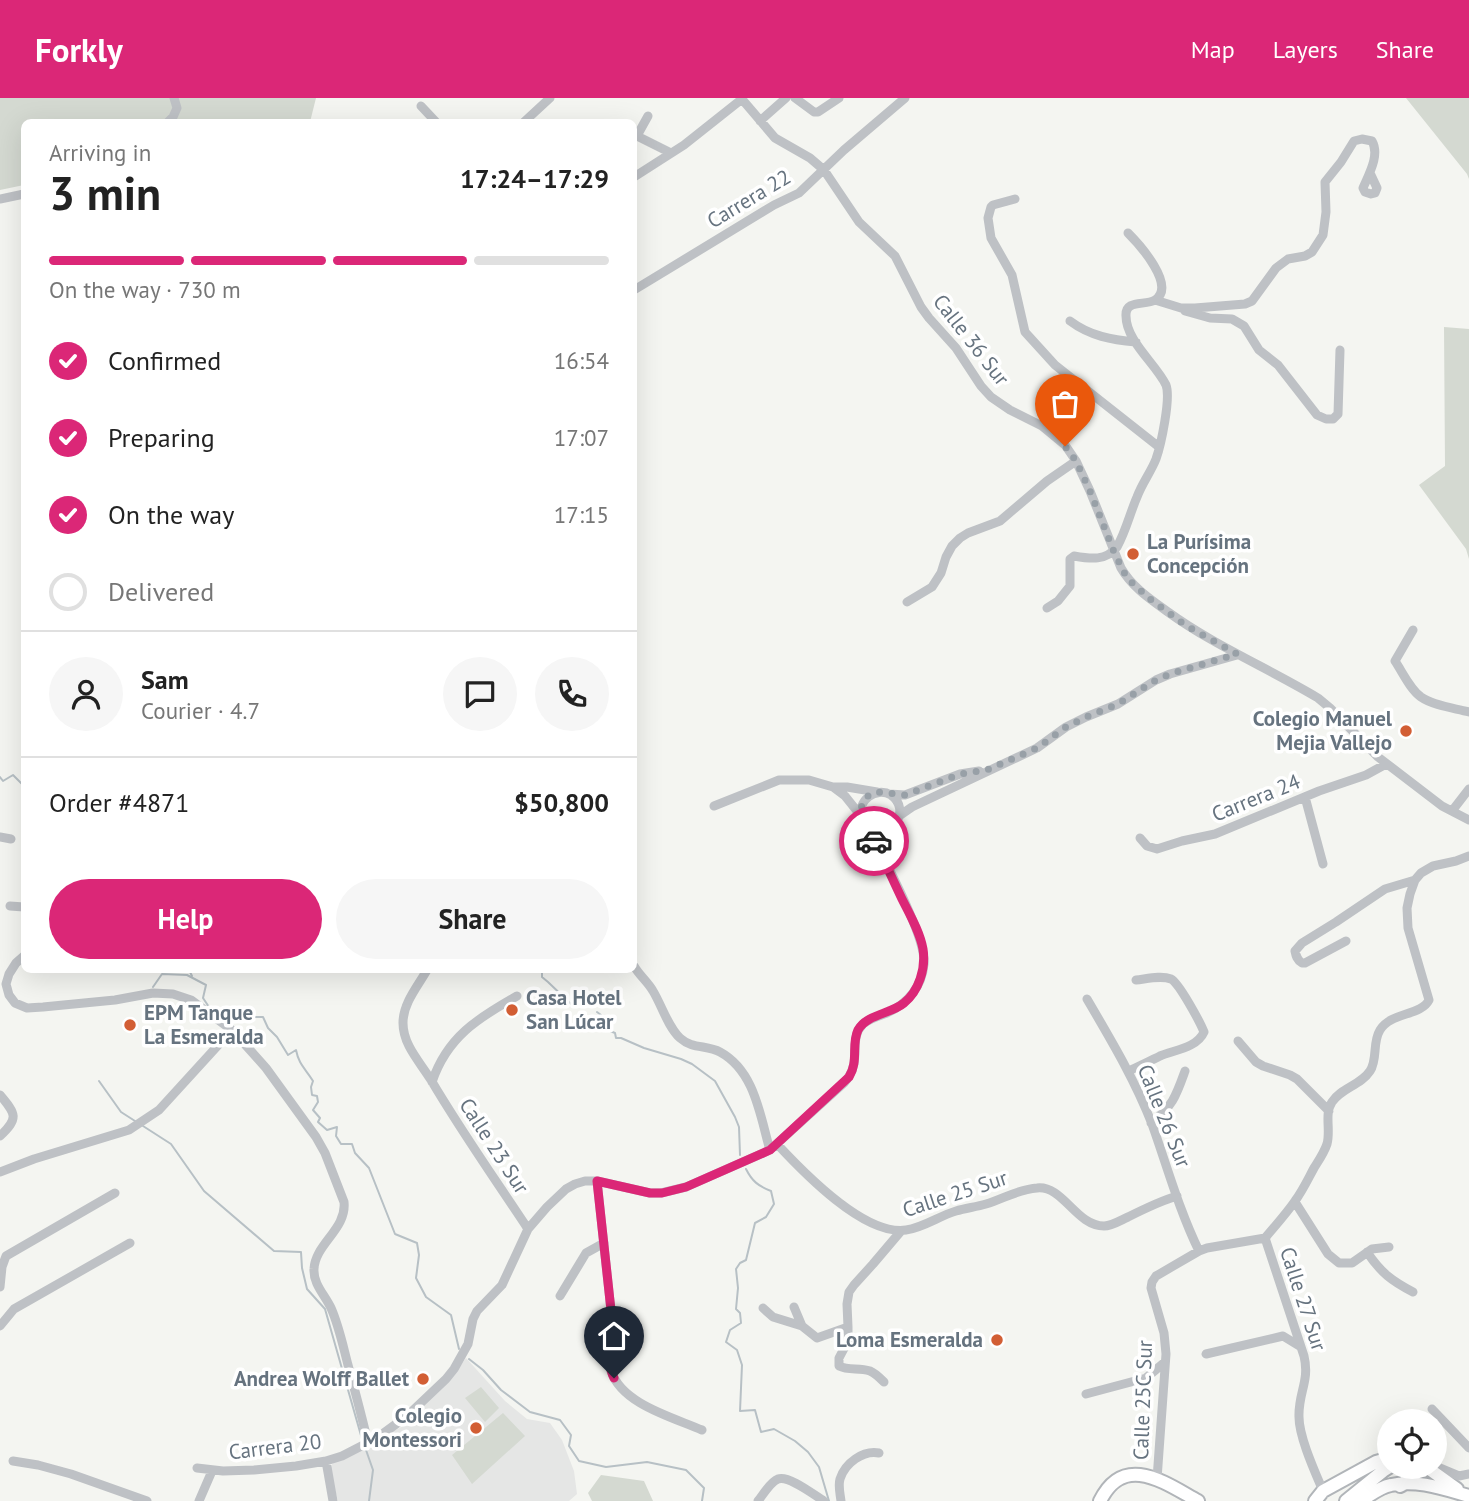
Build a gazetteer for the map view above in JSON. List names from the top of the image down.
{
  "streets": {
    "street": [
      "Carrera 22",
      "Calle 36 Sur",
      "Carrera 24",
      "Calle 26 Sur",
      "Calle 23 Sur",
      "Calle 25 Sur",
      "Calle 27 Sur",
      "Calle 25C Sur",
      "Carrera 20"
    ]
  },
  "crossings": [
    ["Carrera 22", "Calle 36 Sur"],
    ["Calle 36 Sur", "Carrera 24"],
    ["Calle 26 Sur", "Calle 25 Sur"],
    ["Calle 26 Sur", "Calle 25C Sur"],
    ["Calle 23 Sur", "Carrera 20"],
    ["Calle 25 Sur", "Carrera 20"]
  ],
  "places": [
    "La Purísima Concepción",
    "Colegio Manuel Mejia Vallejo",
    "Casa Hotel San Lúcar",
    "EPM Tanque La Esmeralda",
    "Loma Esmeralda",
    "Andrea Wolff Ballet",
    "Colegio Montessori"
  ],
  "page": {
    "header": "Forkly",
    "nav": ["Map", "Layers", "Share"],
    "heading": ["3 min", "Arriving in", "17:24–17:29"],
    "panel": [
      "Sam",
      "Courier · 4.7",
      "Order #4871",
      "$50,800"
    ],
    "bar": "On the way · 730 m",
    "list": [
      ["Confirmed", "16:54"],
      ["Preparing", "17:07"],
      ["On the way", "17:15"],
      "Delivered"
    ],
    "buttons": ["Help", "Share"]
  }
}
